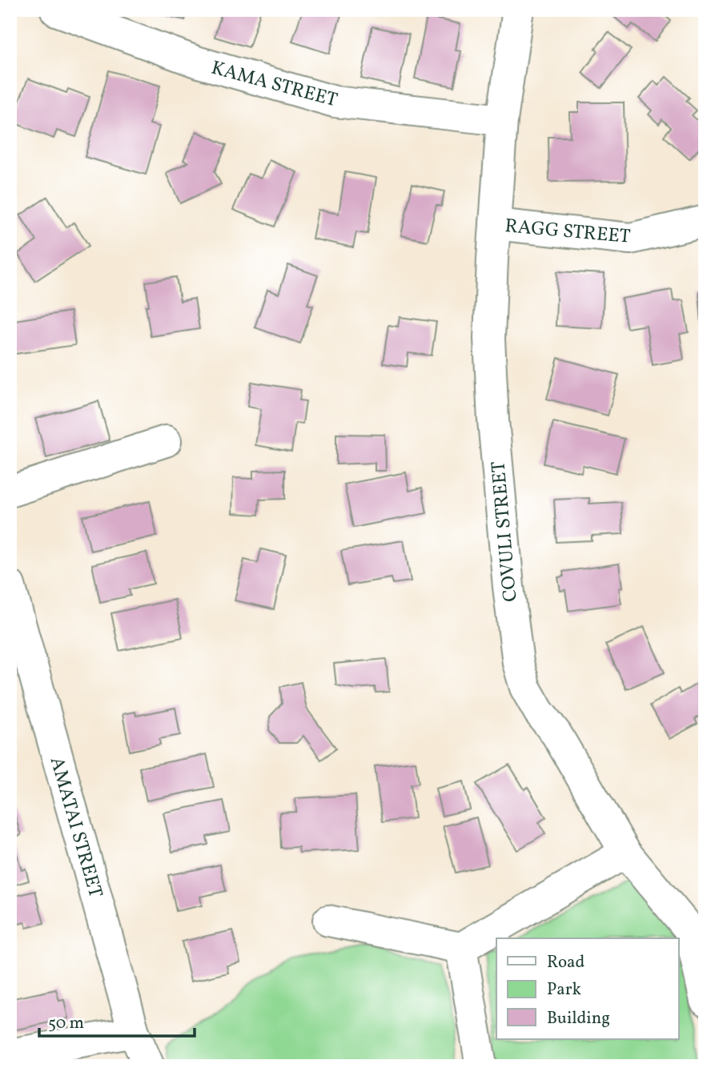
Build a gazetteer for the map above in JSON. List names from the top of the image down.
{
  "streets": {
    "street": [
      "KAMA STREET",
      "RAGG STREET",
      "COVULI STREET",
      "AMATAI STREET"
    ]
  },
  "crossings": [
    ["KAMA STREET", "COVULI STREET"],
    ["RAGG STREET", "COVULI STREET"]
  ],
  "legend": ["Road", "Park", "Building"],
  "scale_bar": "50 m"
}
